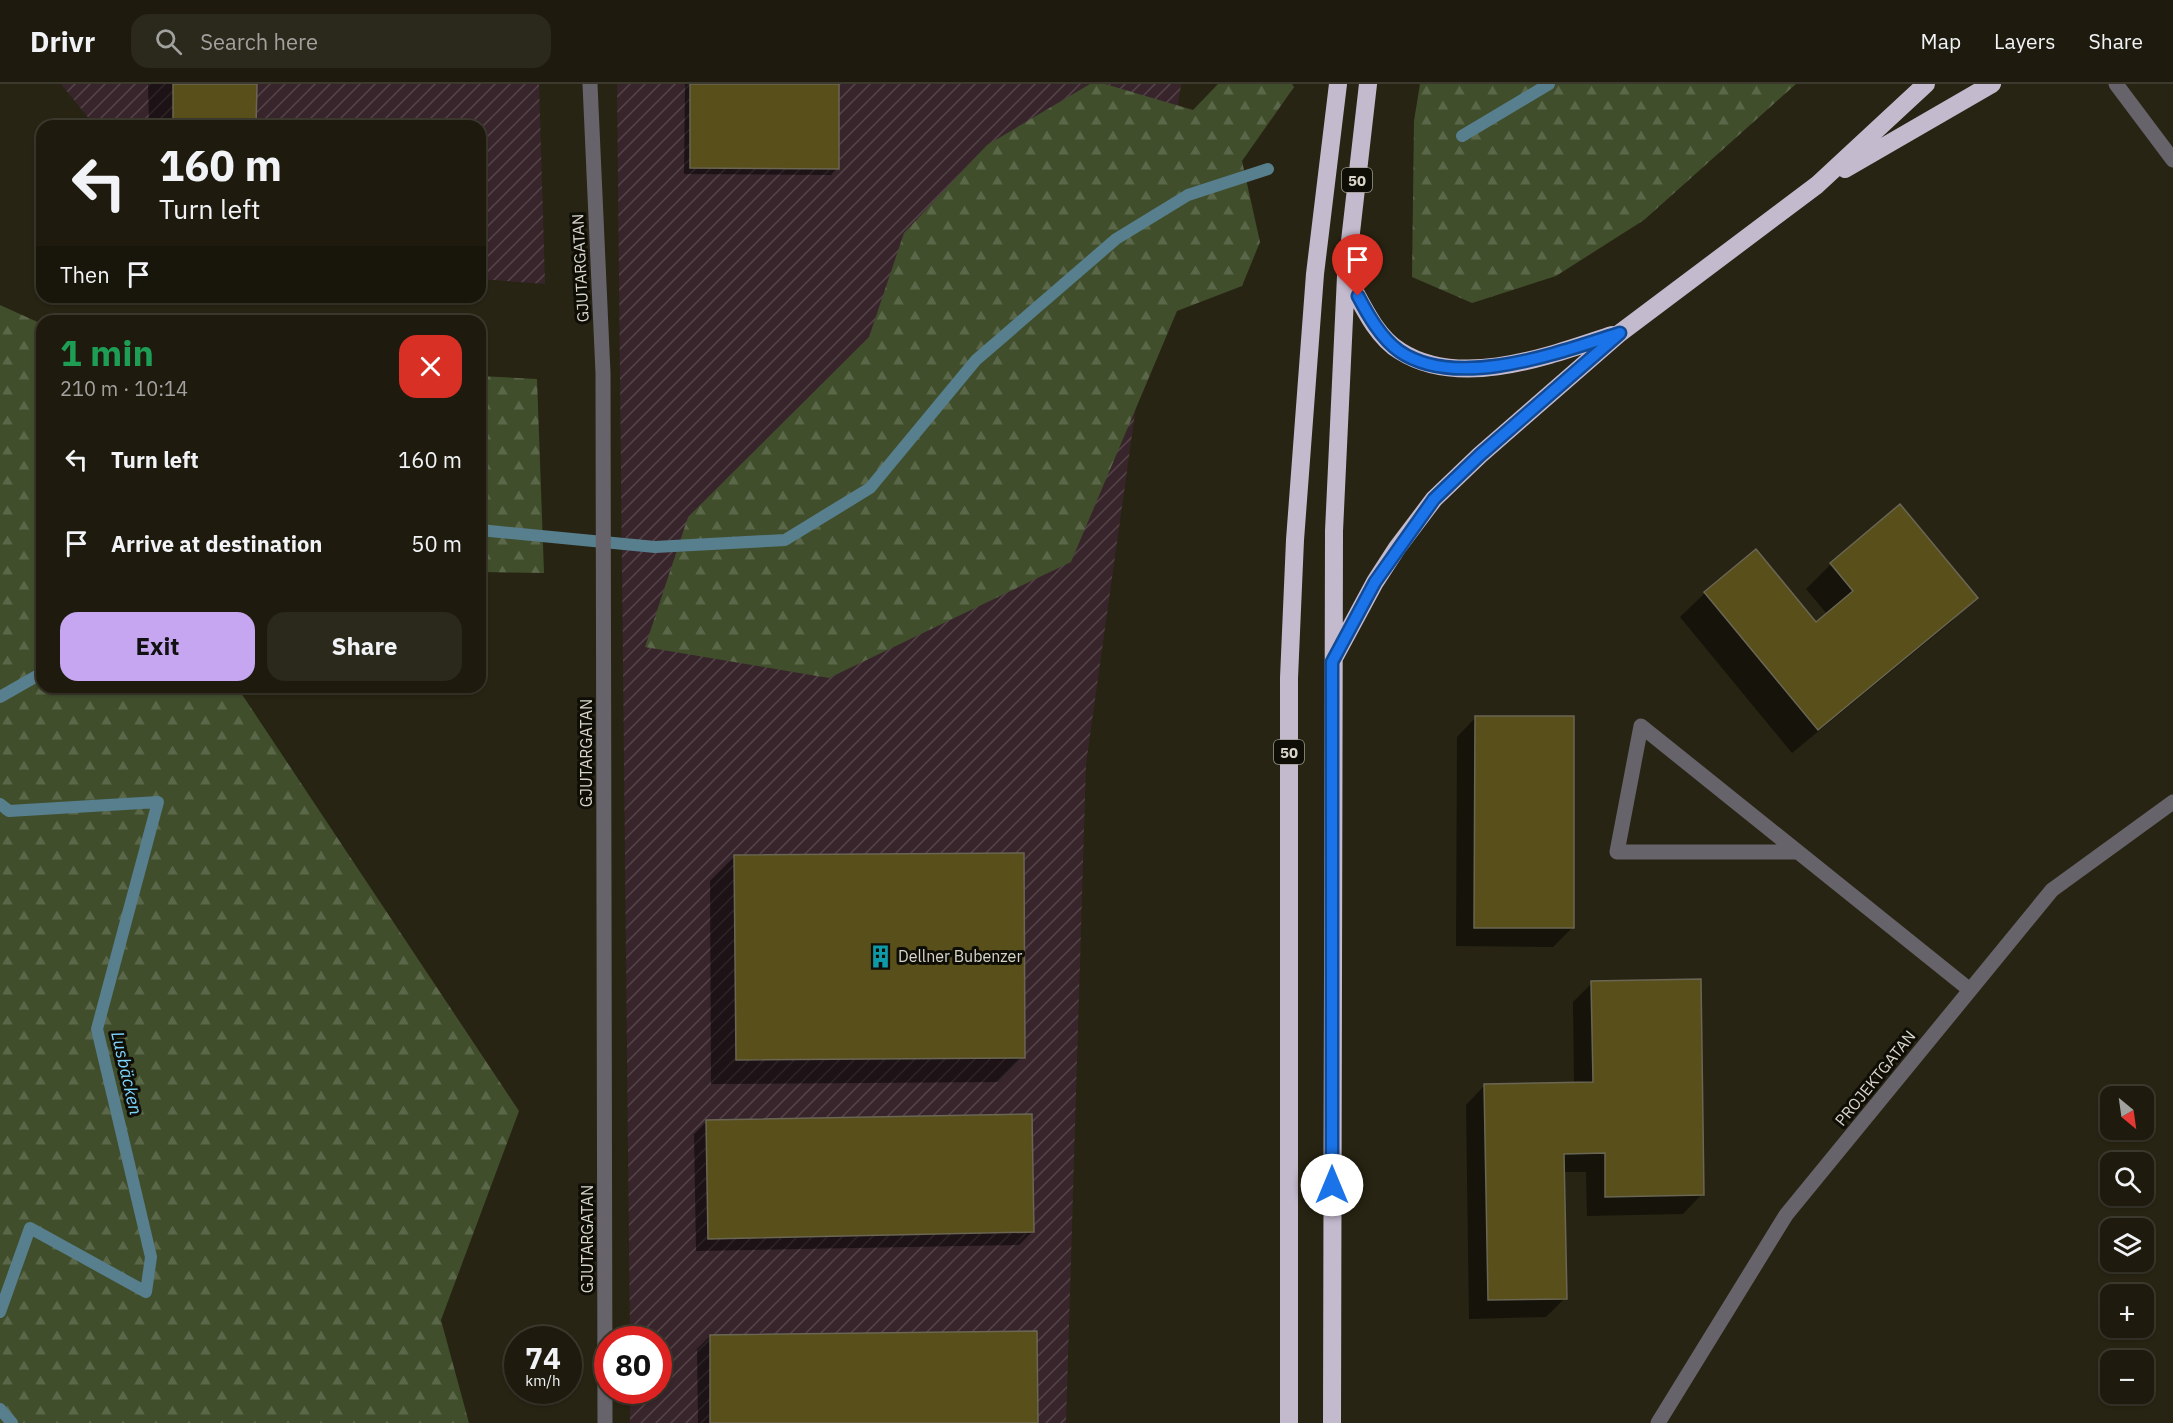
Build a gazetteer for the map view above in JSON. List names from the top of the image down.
{
  "streets": {
    "highway": ["50"],
    "street": ["GJUTARGATAN", "PROJEKTGATAN"]
  },
  "water": ["Lusbäcken"],
  "places": {
    "building": ["Dellner Bubenzer"]
  },
  "north": "bottom right",
  "page": {
    "header": "Drivr",
    "search": "Search here",
    "nav": ["Map", "Layers", "Share"],
    "turn": ["160 m", "Turn left"],
    "then": "Then",
    "heading": ["1 min", "210 m · 10:14"],
    "list": [
      {
        "name": "Turn left",
        "value": "160 m"
      },
      {
        "name": "Arrive at destination",
        "value": "50 m"
      }
    ],
    "buttons": ["Exit", "Share"],
    "map_buttons": ["+", "−"],
    "speed": "74 km/h",
    "limit": "80"
  }
}
